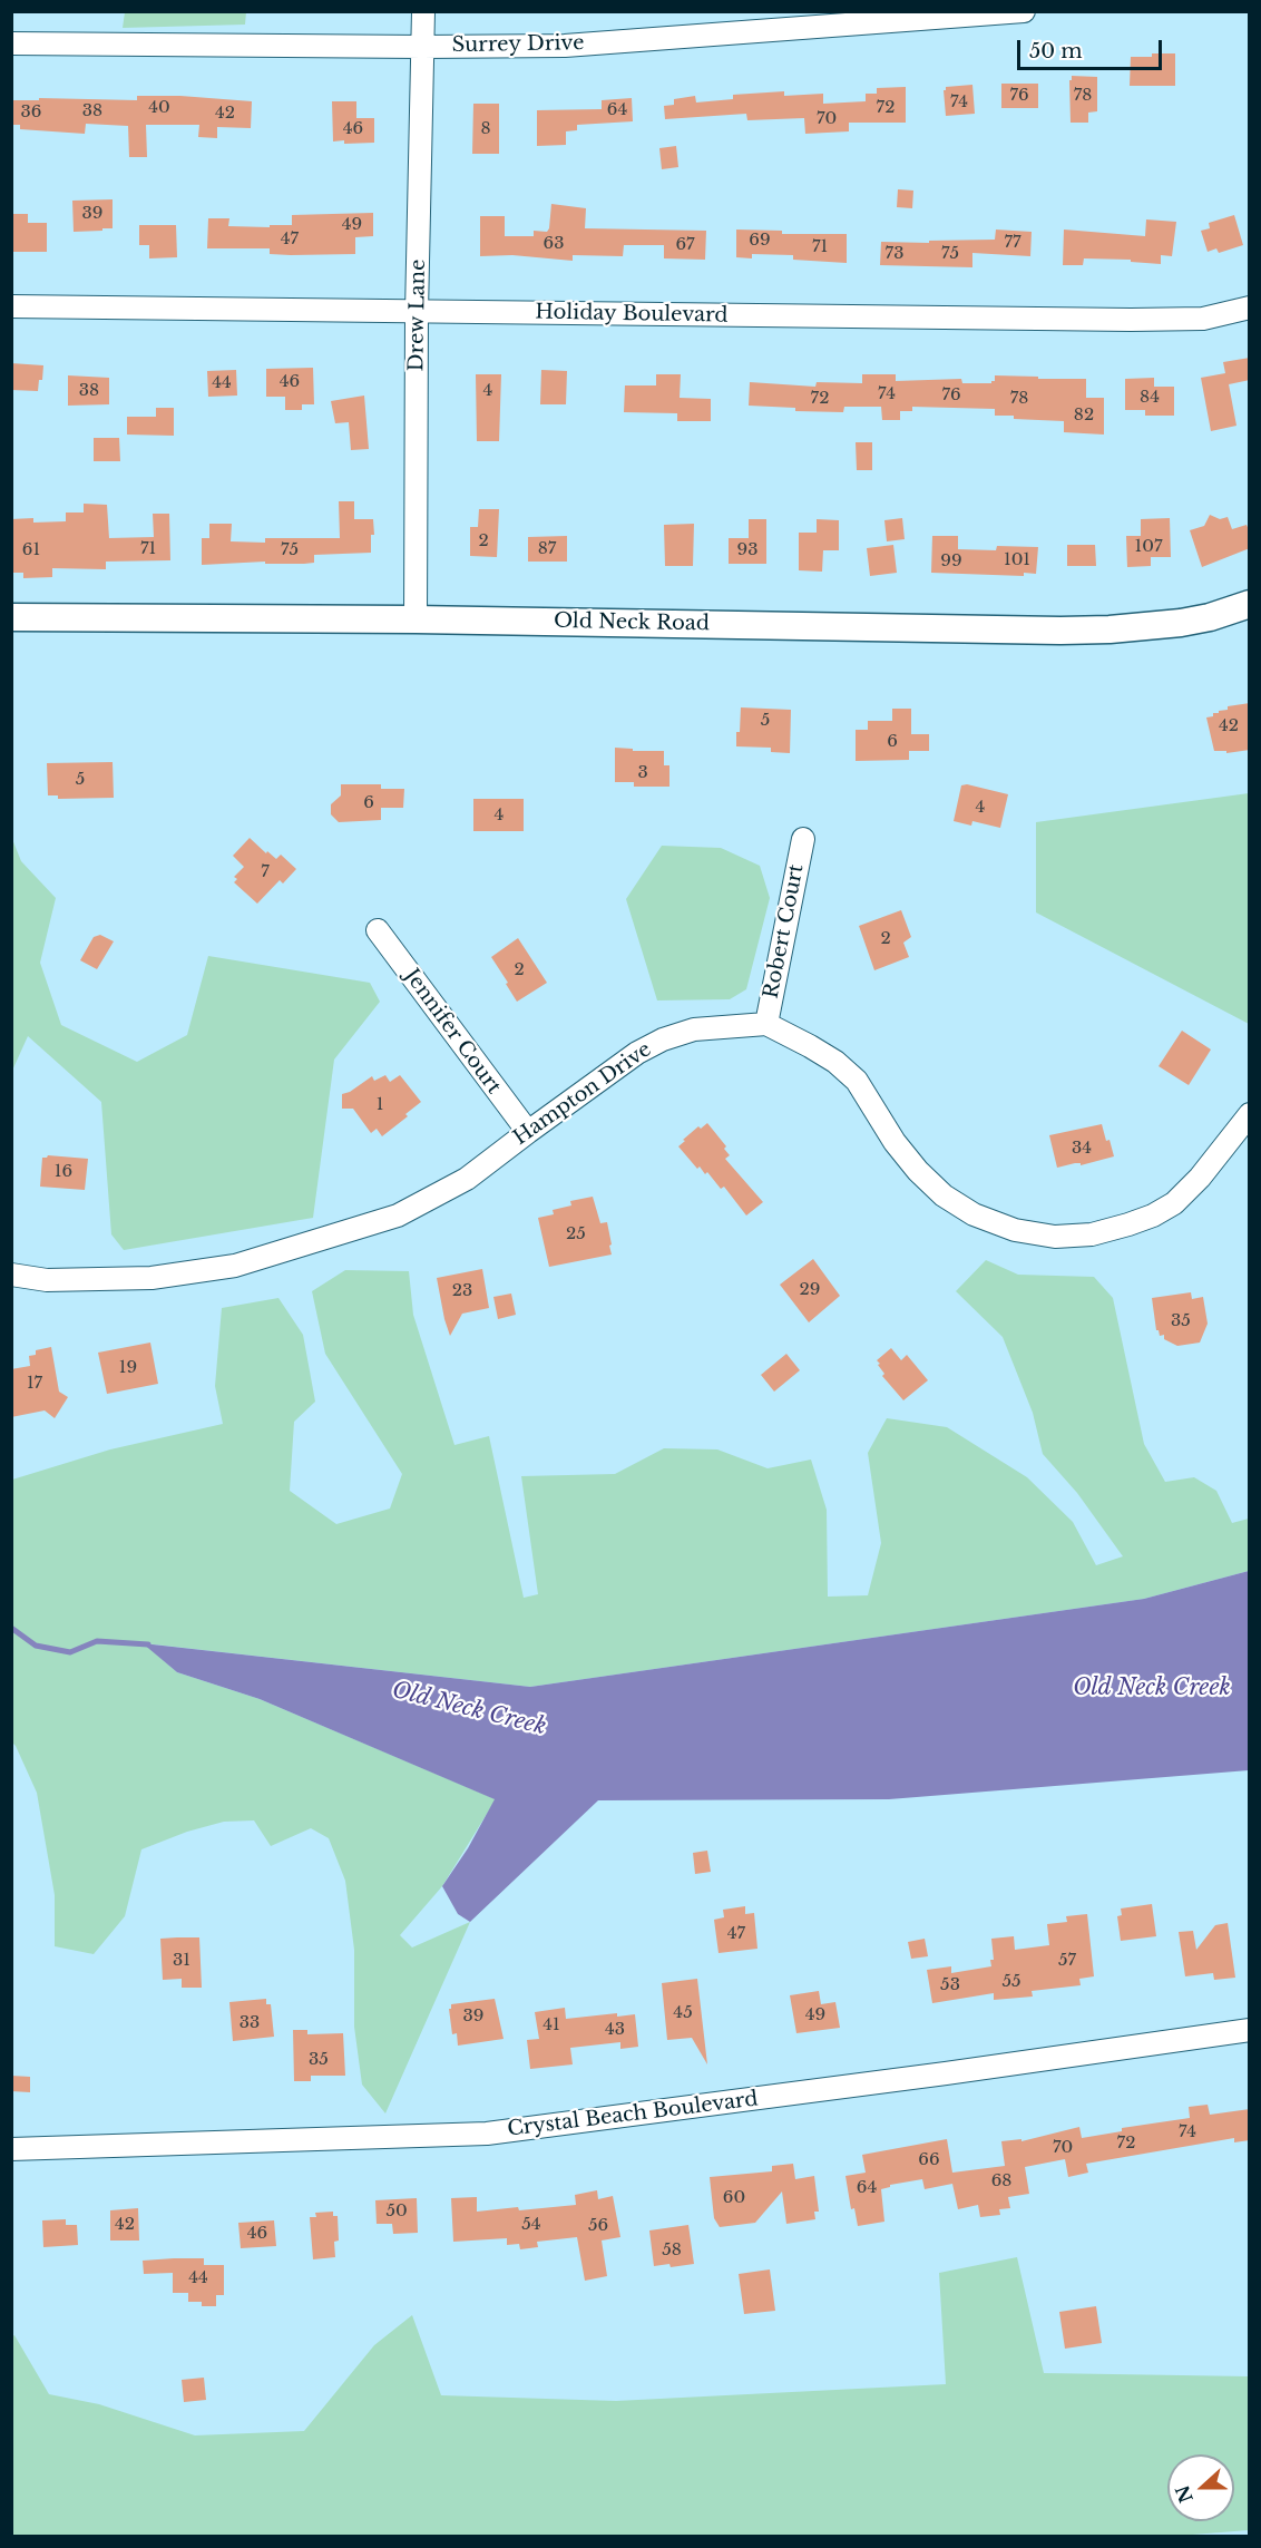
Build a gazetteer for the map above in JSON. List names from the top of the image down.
{
  "streets": {
    "street": [
      "Surrey Drive",
      "Holiday Boulevard",
      "Drew Lane",
      "Old Neck Road",
      "Robert Court",
      "Jennifer Court",
      "Hampton Drive",
      "Crystal Beach Boulevard"
    ]
  },
  "crossings": [
    ["Surrey Drive", "Drew Lane"],
    ["Holiday Boulevard", "Drew Lane"],
    ["Drew Lane", "Old Neck Road"],
    ["Robert Court", "Hampton Drive"],
    ["Jennifer Court", "Hampton Drive"]
  ],
  "water": ["Old Neck Creek"],
  "house_numbers": [
    "76",
    "78",
    "74",
    "40",
    "72",
    "64",
    "38",
    "36",
    "42",
    "70",
    "46",
    "8",
    "39",
    "49",
    "47",
    "69",
    "77",
    "63",
    "67",
    "71",
    "73",
    "75",
    "46",
    "44",
    "38",
    "4",
    "74",
    "76",
    "84",
    "72",
    "78",
    "82",
    "2",
    "107",
    "71",
    "87",
    "61",
    "75",
    "93",
    "101",
    "99",
    "5",
    "42",
    "6",
    "3",
    "5",
    "6",
    "4",
    "4",
    "7",
    "2",
    "2",
    "1",
    "34",
    "16",
    "25",
    "29",
    "23",
    "35",
    "19",
    "17",
    "47",
    "31",
    "57",
    "55",
    "53",
    "45",
    "49",
    "39",
    "33",
    "41",
    "43",
    "35",
    "74",
    "72",
    "70",
    "66",
    "68",
    "64",
    "60",
    "50",
    "42",
    "54",
    "56",
    "46",
    "58",
    "44"
  ],
  "scale_bar": "50 m",
  "north": "left"
}
